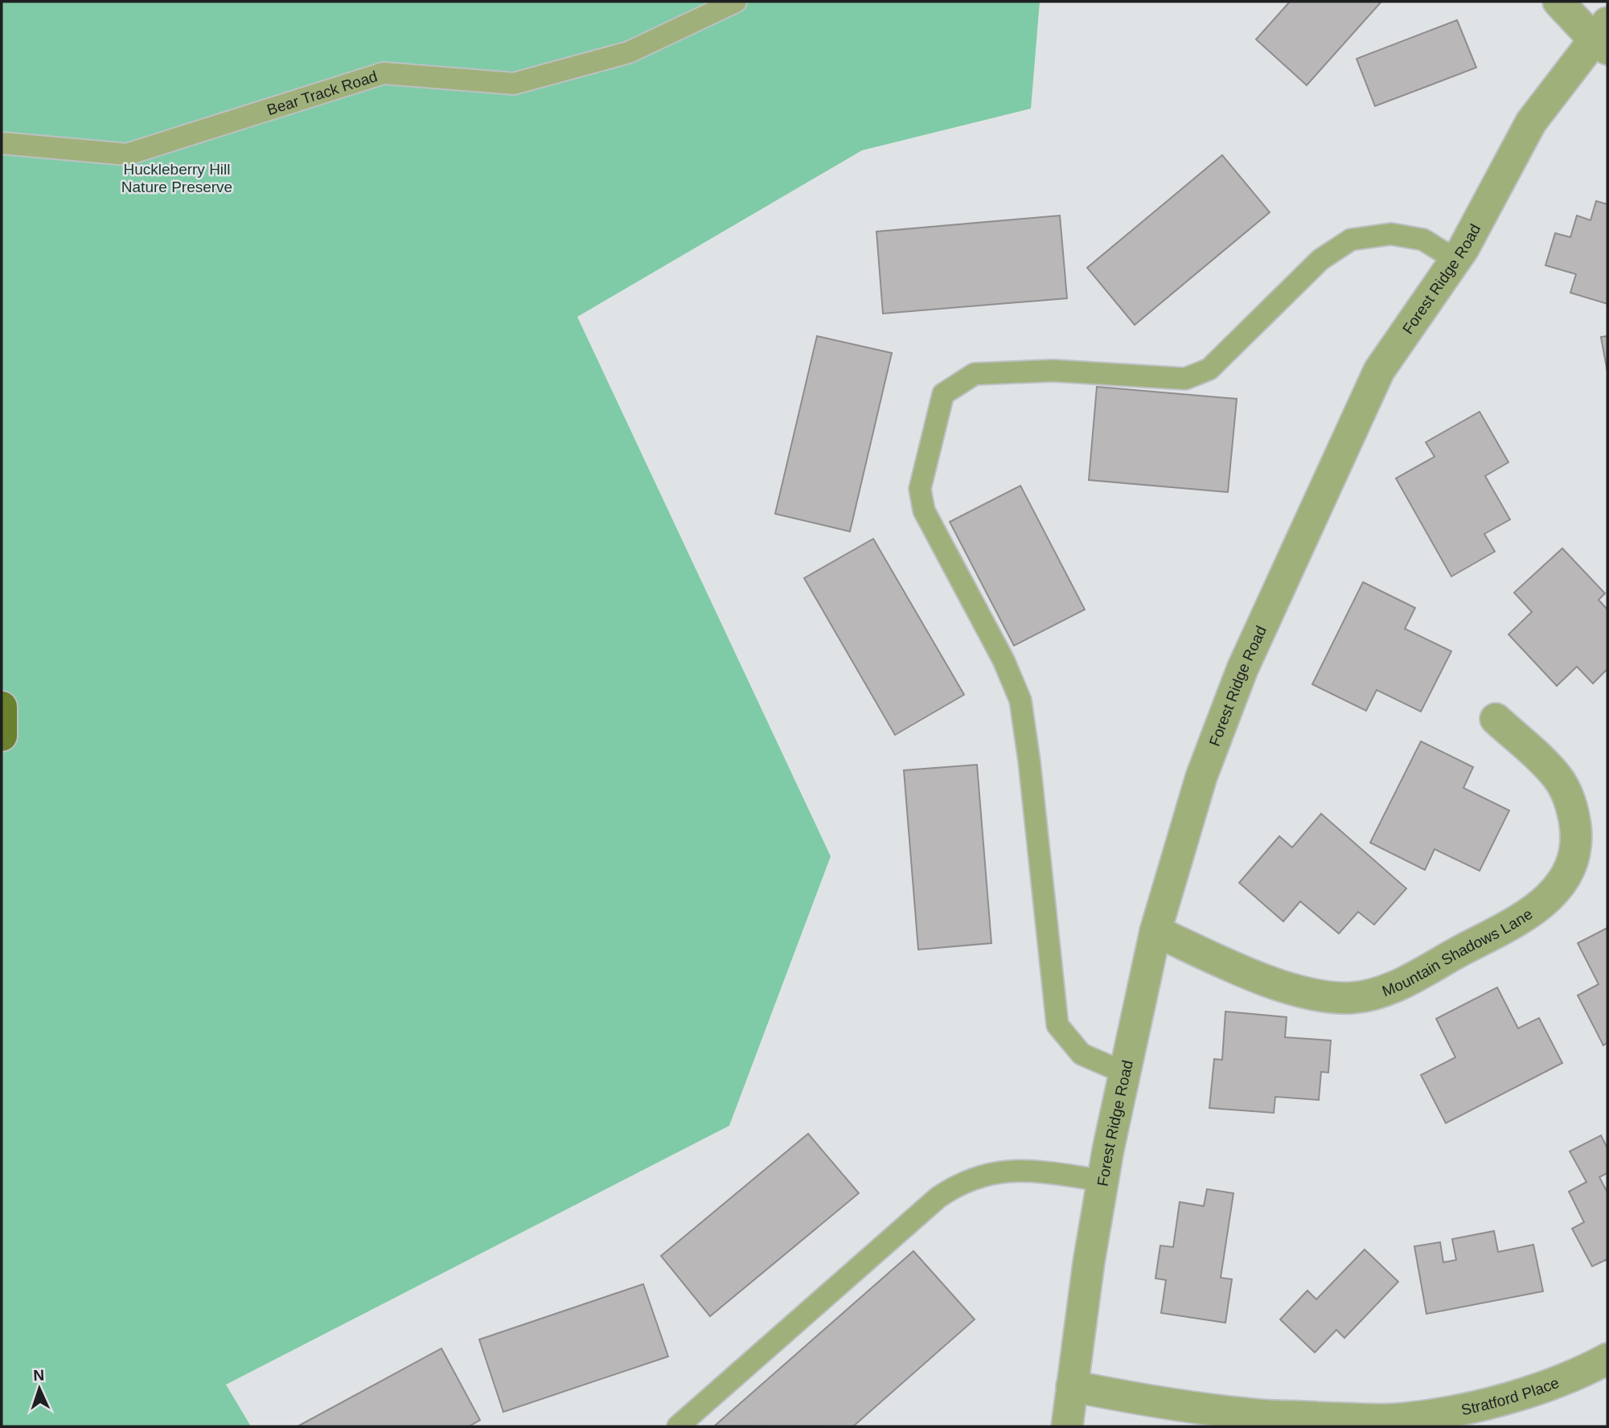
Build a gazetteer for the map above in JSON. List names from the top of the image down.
{
  "streets": {
    "street": ["Forest Ridge Road", "Mountain Shadows Lane", "Stratford Place"],
    "lane": ["Bear Track Road"]
  },
  "crossings": [
    ["Forest Ridge Road", "Mountain Shadows Lane"],
    ["Forest Ridge Road", "Stratford Place"]
  ],
  "parks": ["Huckleberry Hill Nature Preserve"],
  "north": "top"
}
